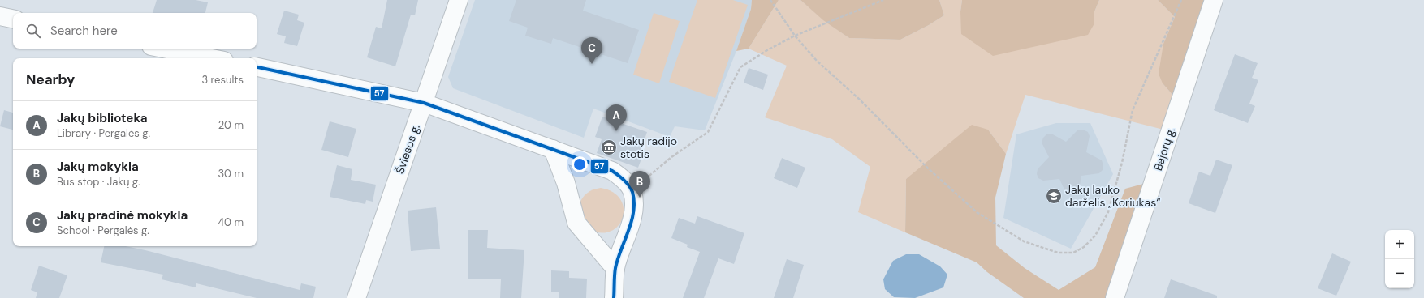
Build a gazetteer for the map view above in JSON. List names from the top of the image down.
{
  "streets": {
    "street": ["Šviesos g.", "Bajorų g."]
  },
  "places": {
    "museum": ["Jakų radijo stotis"],
    "school or university": ["Jakų lauko darželis „Koriukas“"]
  },
  "lines": ["transit line 57"],
  "page": {
    "search": "Search here",
    "pins": ["C", "A", "B"],
    "heading": ["Nearby", "3 results"],
    "list": [
      {
        "mark": "A",
        "name": "Jakų biblioteka",
        "note": "Library · Pergalės g.",
        "value": "20 m"
      },
      {
        "mark": "B",
        "name": "Jakų mokykla",
        "note": "Bus stop · Jakų g.",
        "value": "30 m"
      },
      {
        "mark": "C",
        "name": "Jakų pradinė mokykla",
        "note": "School · Pergalės g.",
        "value": "40 m"
      }
    ],
    "map_buttons": ["+", "−"]
  }
}
